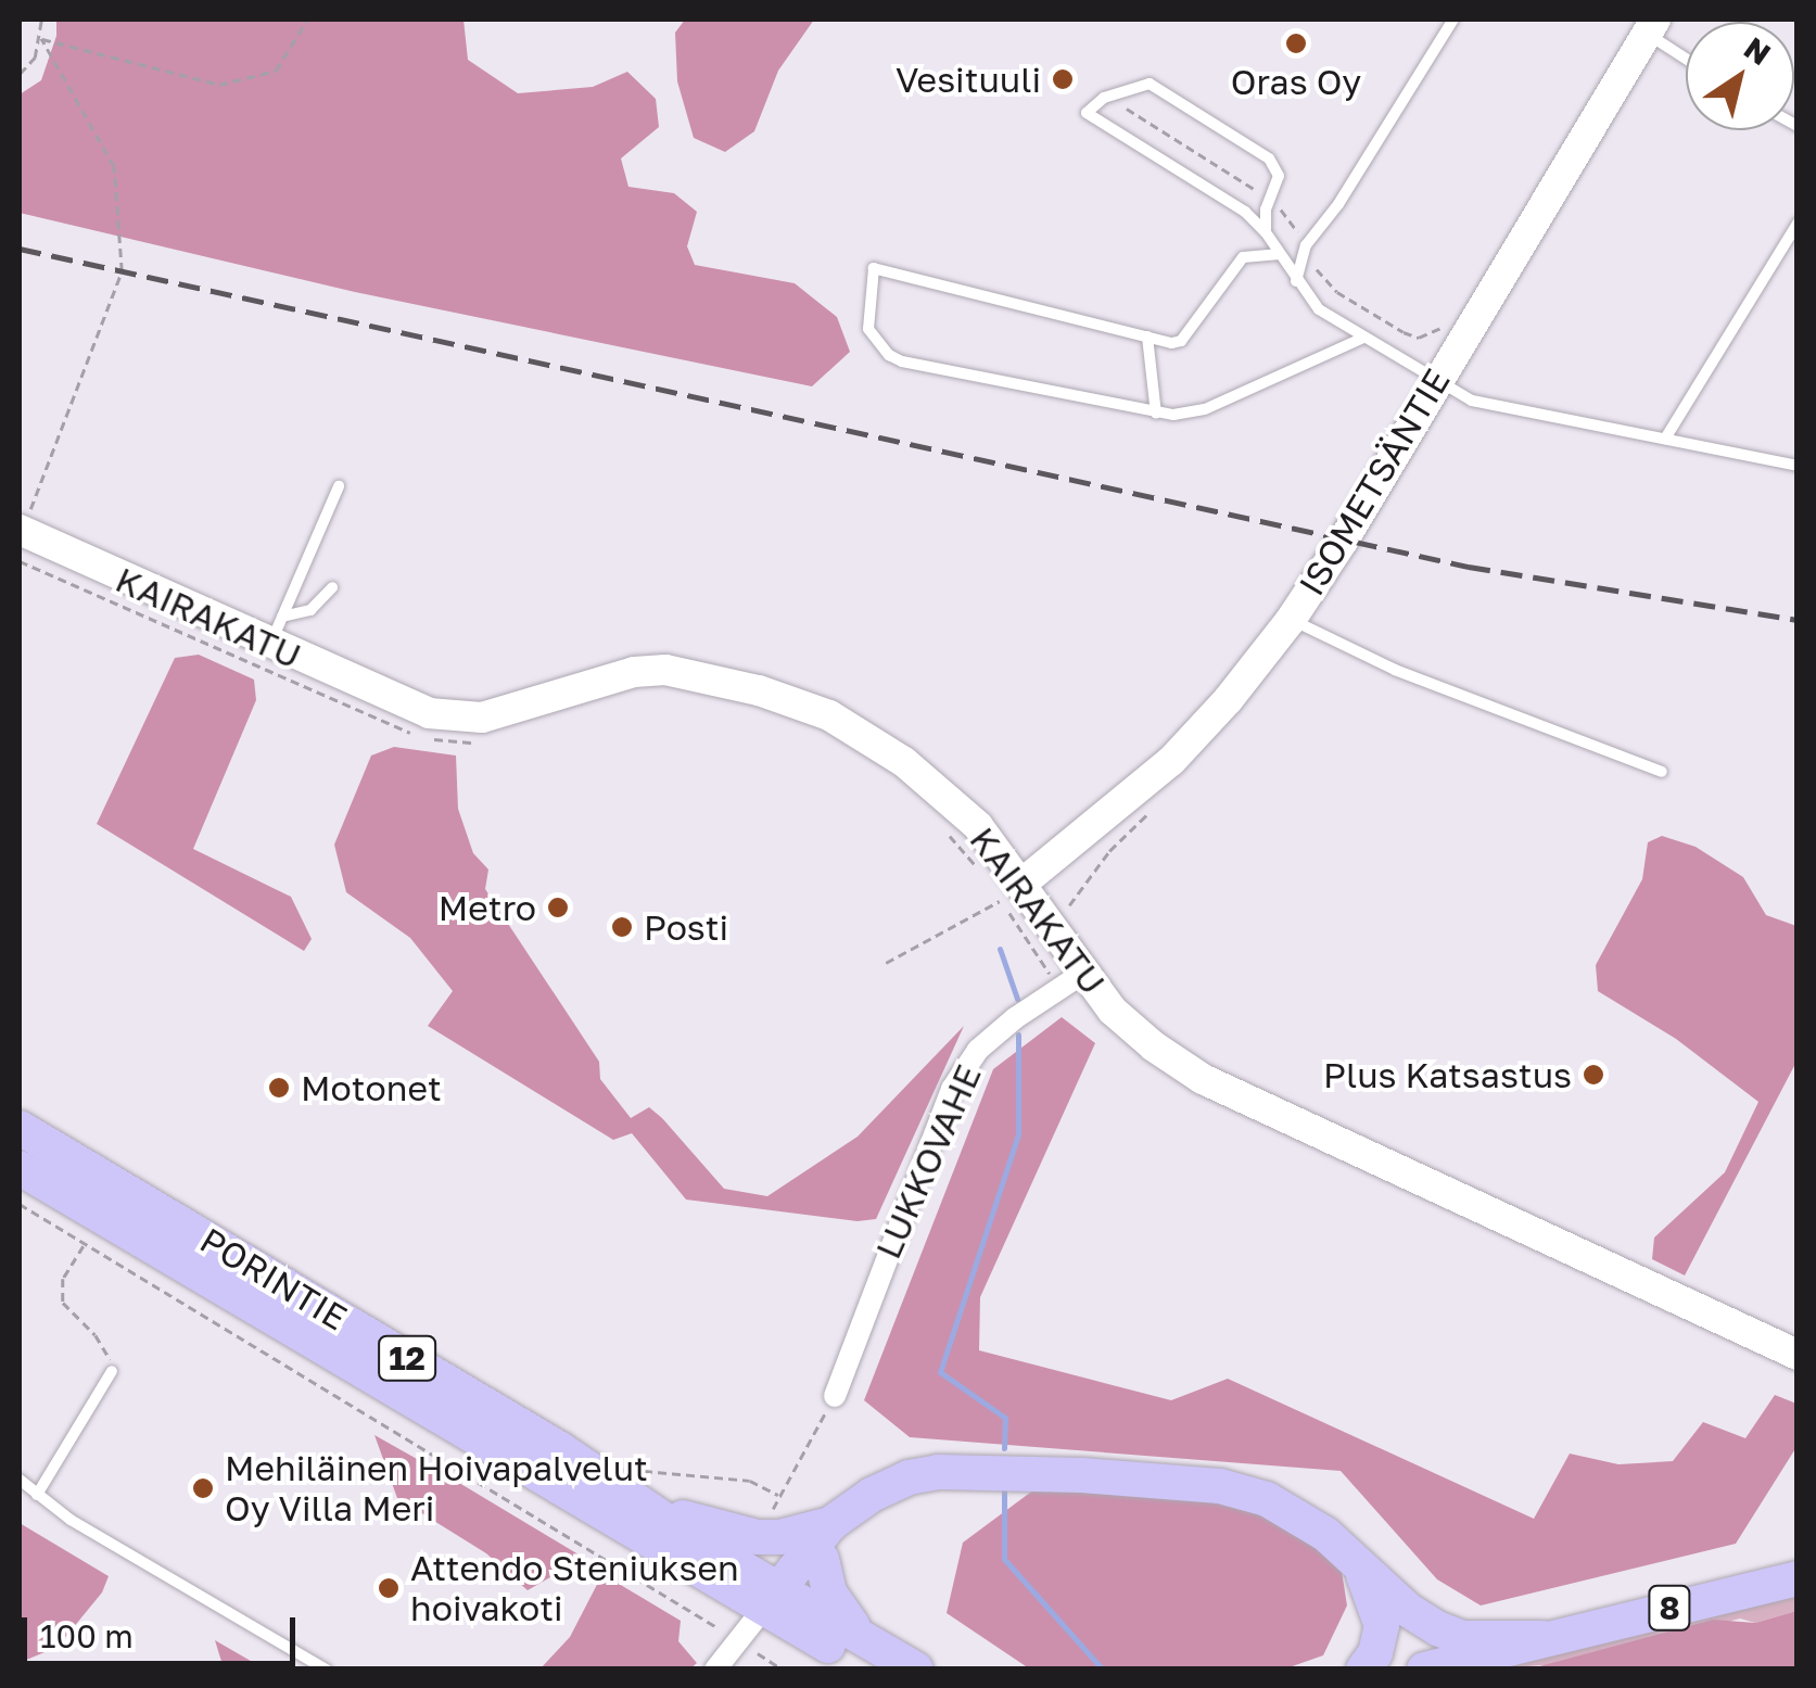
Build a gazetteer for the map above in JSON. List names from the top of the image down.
{
  "streets": {
    "highway": ["PORINTIE", "12", "8"],
    "main road": ["ISOMETSÄNTIE", "KAIRAKATU"],
    "street": ["LUKKOVAHE"]
  },
  "crossings": [
    ["ISOMETSÄNTIE", "KAIRAKATU"],
    ["KAIRAKATU", "LUKKOVAHE"]
  ],
  "places": [
    "Oras Oy",
    "Vesituuli",
    "Metro",
    "Posti",
    "Plus Katsastus",
    "Motonet",
    "Mehiläinen Hoivapalvelut Oy Villa Meri",
    "Attendo Steniuksen hoivakoti"
  ],
  "scale_bar": "100 m",
  "north": "top right"
}
